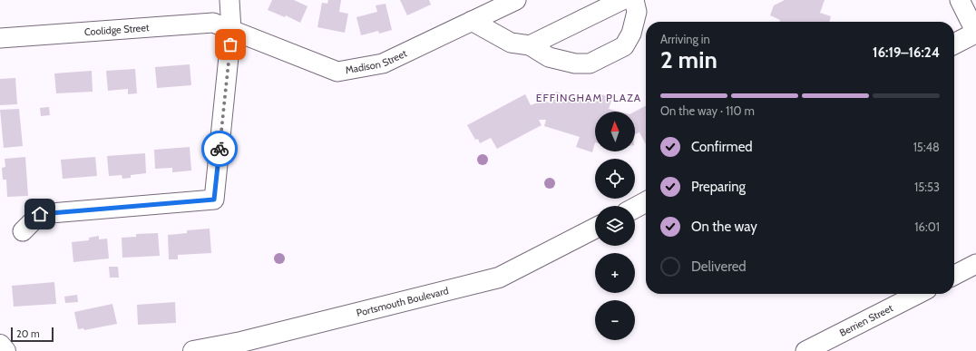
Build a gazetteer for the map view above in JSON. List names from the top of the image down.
{
  "streets": {
    "main road": ["Portsmouth Boulevard"],
    "street": ["Coolidge Street", "Madison Street", "Berrien Street"]
  },
  "crossings": [
    ["Coolidge Street", "Madison Street"]
  ],
  "districts": ["EFFINGHAM PLAZA"],
  "scale_bar": "20 m",
  "north": "top",
  "page": {
    "heading": ["2 min", "Arriving in", "16:19–16:24"],
    "bar": "On the way · 110 m",
    "map_buttons": ["+", "−"],
    "list": [
      ["Confirmed", "15:48"],
      ["Preparing", "15:53"],
      ["On the way", "16:01"],
      "Delivered"
    ],
    "scale": "20 m"
  }
}
